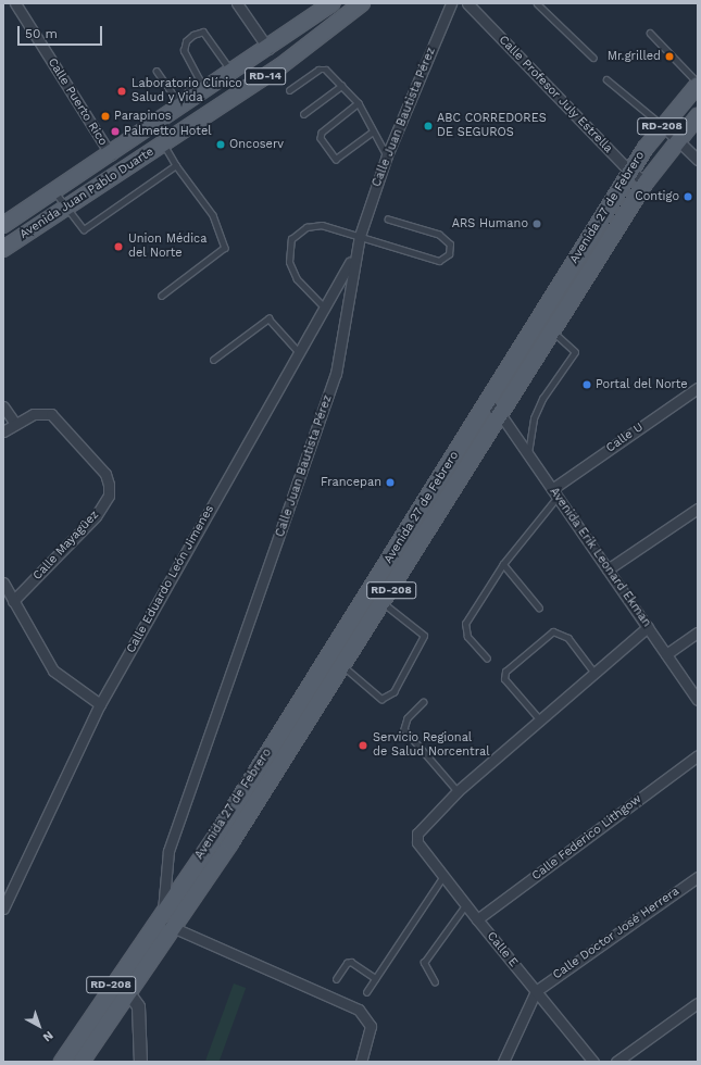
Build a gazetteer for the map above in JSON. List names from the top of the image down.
{
  "streets": {
    "main road": [
      "RD-14",
      "RD-208",
      "Avenida Juan Pablo Duarte",
      "Avenida 27 de Febrero"
    ],
    "street": [
      "Calle Profesor July Estrella",
      "Calle Puerto Rico",
      "Calle Juan Bautista Pérez",
      "Calle U",
      "Calle Mayagüez",
      "Avenida Erik Leonard Ekman",
      "Calle Eduardo León Jimenes",
      "Calle Federico Lithgow",
      "Calle Doctor José Herrera",
      "Calle E"
    ]
  },
  "crossings": [
    ["Calle Profesor July Estrella", "Avenida 27 de Febrero"],
    ["Calle Puerto Rico", "Avenida Juan Pablo Duarte"],
    ["Calle Juan Bautista Pérez", "Avenida 27 de Febrero"],
    ["Calle Juan Bautista Pérez", "Calle Eduardo León Jimenes"],
    ["Avenida 27 de Febrero", "Avenida Erik Leonard Ekman"],
    ["Calle U", "Avenida Erik Leonard Ekman"],
    ["Calle Federico Lithgow", "Calle E"],
    ["Calle Doctor José Herrera", "Calle E"]
  ],
  "places": [
    "Mr.grilled",
    "Laboratorio Clínico Salud y Vida",
    "Parapinos",
    "ABC CORREDORES DE SEGUROS",
    "Palmetto Hotel",
    "Oncoserv",
    "Contigo",
    "ARS Humano",
    "Union Médica del Norte",
    "Portal del Norte",
    "Francepan",
    "Servicio Regional de Salud Norcentral"
  ],
  "scale_bar": "50 m",
  "north": "bottom right"
}
